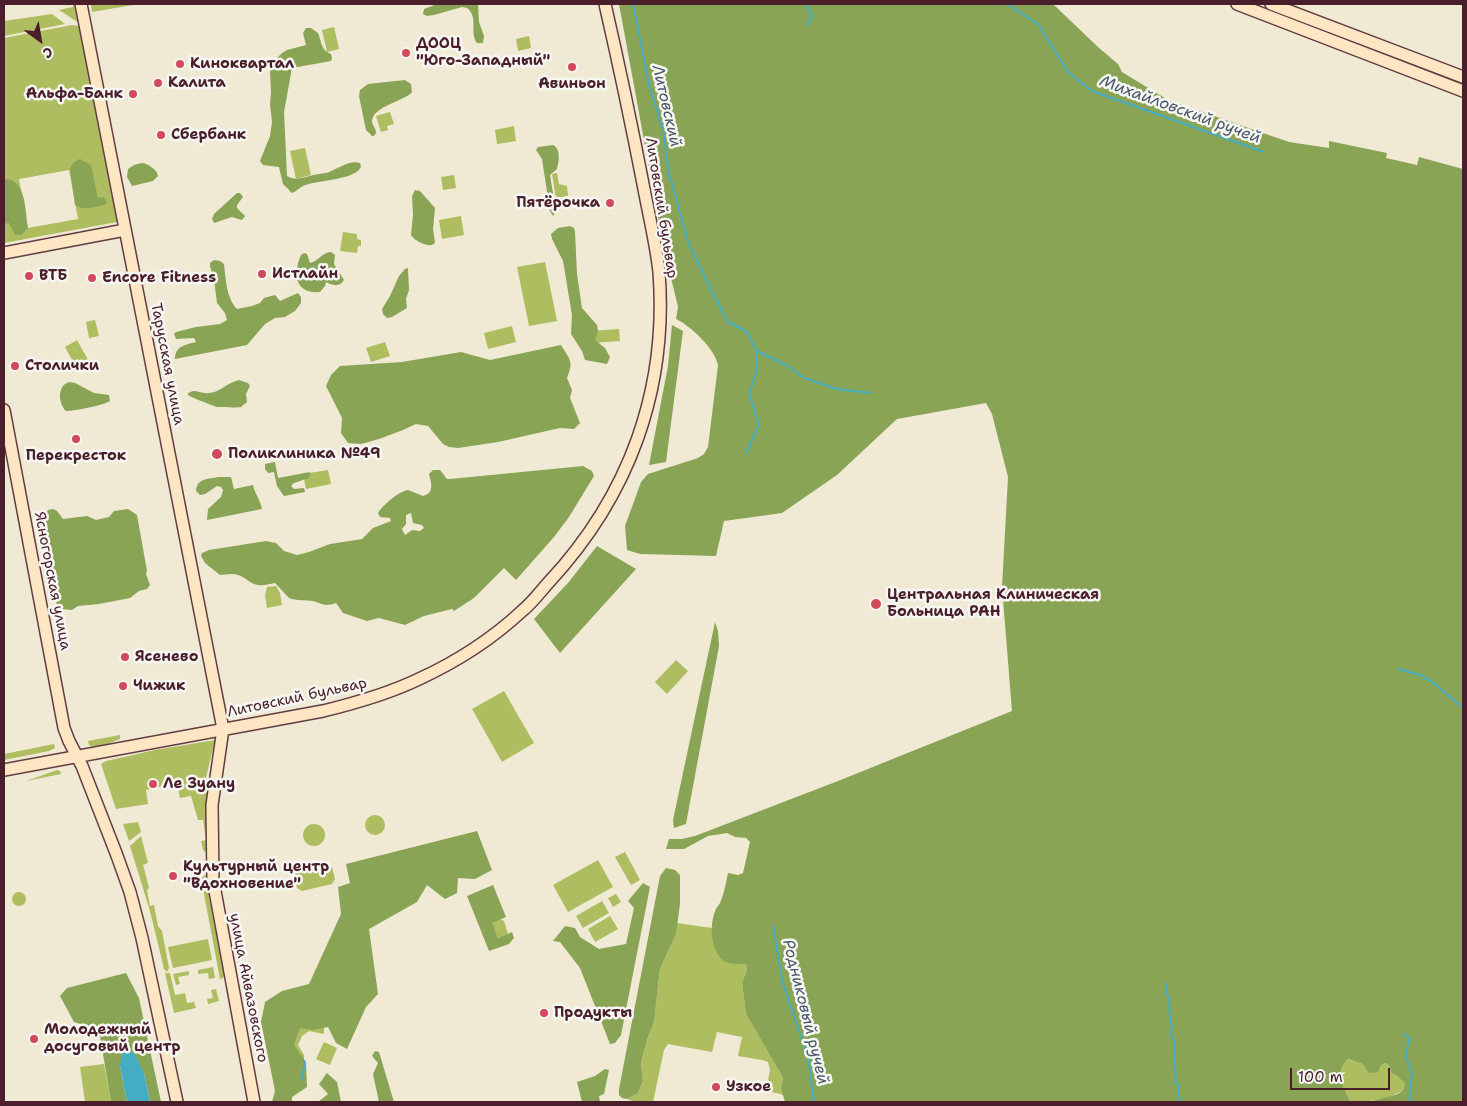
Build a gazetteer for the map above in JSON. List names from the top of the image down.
{
  "streets": {
    "main road": [
      "Литовский бульвар",
      "Тарусская улица",
      "Ясногорская улица",
      "улица Айвазовского"
    ]
  },
  "crossings": [
    ["Литовский бульвар", "Тарусская улица"],
    ["Литовский бульвар", "Ясногорская улица"],
    ["Литовский бульвар", "улица Айвазовского"],
    ["Тарусская улица", "улица Айвазовского"]
  ],
  "water": ["Литовский", "Михайловский ручей", "Родниковый ручей"],
  "places": [
    "ДООЦ \"Юго-Западный\"",
    "Киноквартал",
    "Авиньон",
    "Калита",
    "Альфа-Банк",
    "Сбербанк",
    "Пятёрочка",
    "Истлайн",
    "ВТБ",
    "Encore Fitness",
    "Столички",
    "Перекресток",
    "Поликлиника №49",
    "Центральная Клиническая Больница РАН",
    "Ясенево",
    "Чижик",
    "Ле Зуану",
    "Культурный центр \"Вдохновение\"",
    "Продукты",
    "Молодежный досуговый центр",
    "Узкое"
  ],
  "scale_bar": "100 m",
  "north": "bottom right"
}
